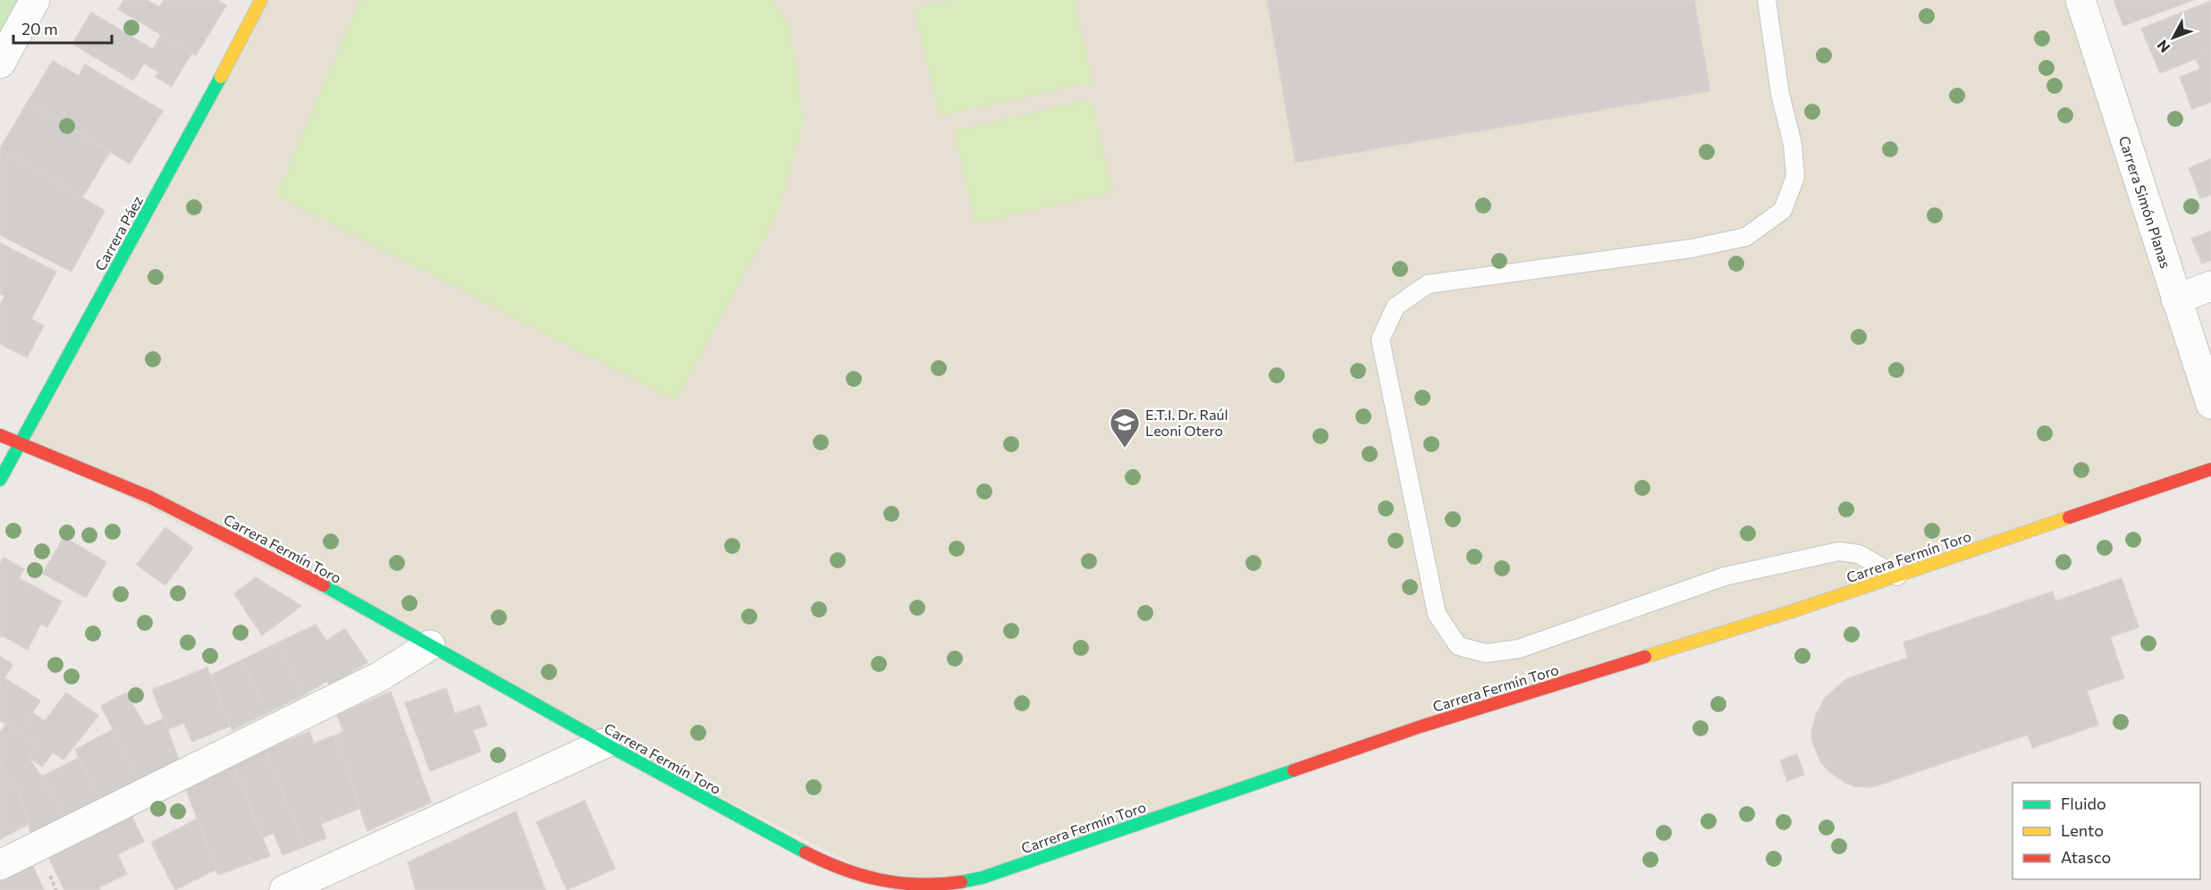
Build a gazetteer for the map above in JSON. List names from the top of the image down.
{
  "streets": {
    "street": ["Carrera Simón Planas", "Carrera Páez", "Carrera Fermín Toro"]
  },
  "crossings": [
    ["Carrera Páez", "Carrera Fermín Toro"]
  ],
  "places": {
    "school or university": ["E.T.I. Dr. Raúl Leoni Otero"]
  },
  "legend": ["Fluido", "Lento", "Atasco"],
  "scale_bar": "20 m",
  "north": "bottom left"
}
